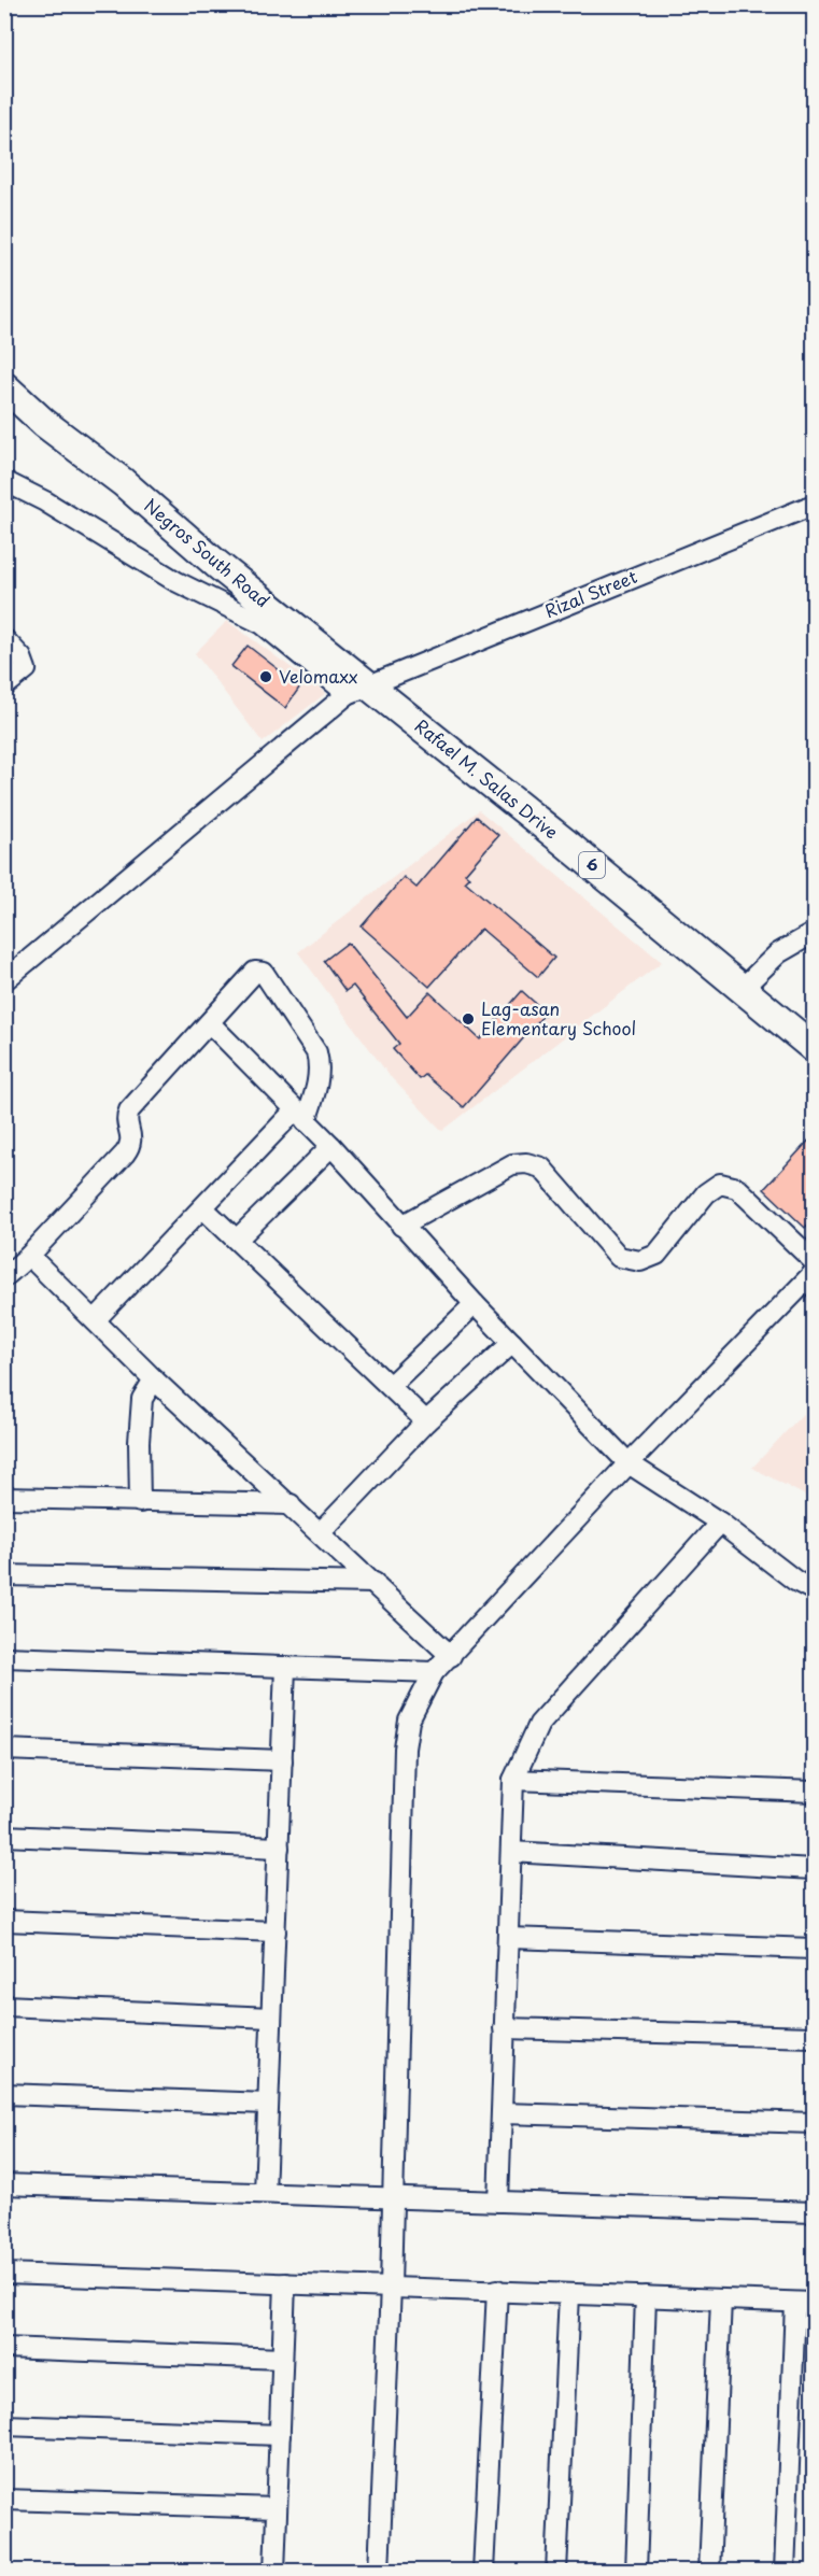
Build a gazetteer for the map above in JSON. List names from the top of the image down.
{
  "streets": {
    "highway": ["Negros South Road", "Rafael M. Salas Drive", "6"],
    "street": ["Rizal Street"]
  },
  "crossings": [
    ["Negros South Road", "Rizal Street"],
    ["Negros South Road", "Rafael M. Salas Drive"],
    ["Rizal Street", "Rafael M. Salas Drive"]
  ],
  "places": ["Velomaxx", "Lag-asan Elementary School"]
}
